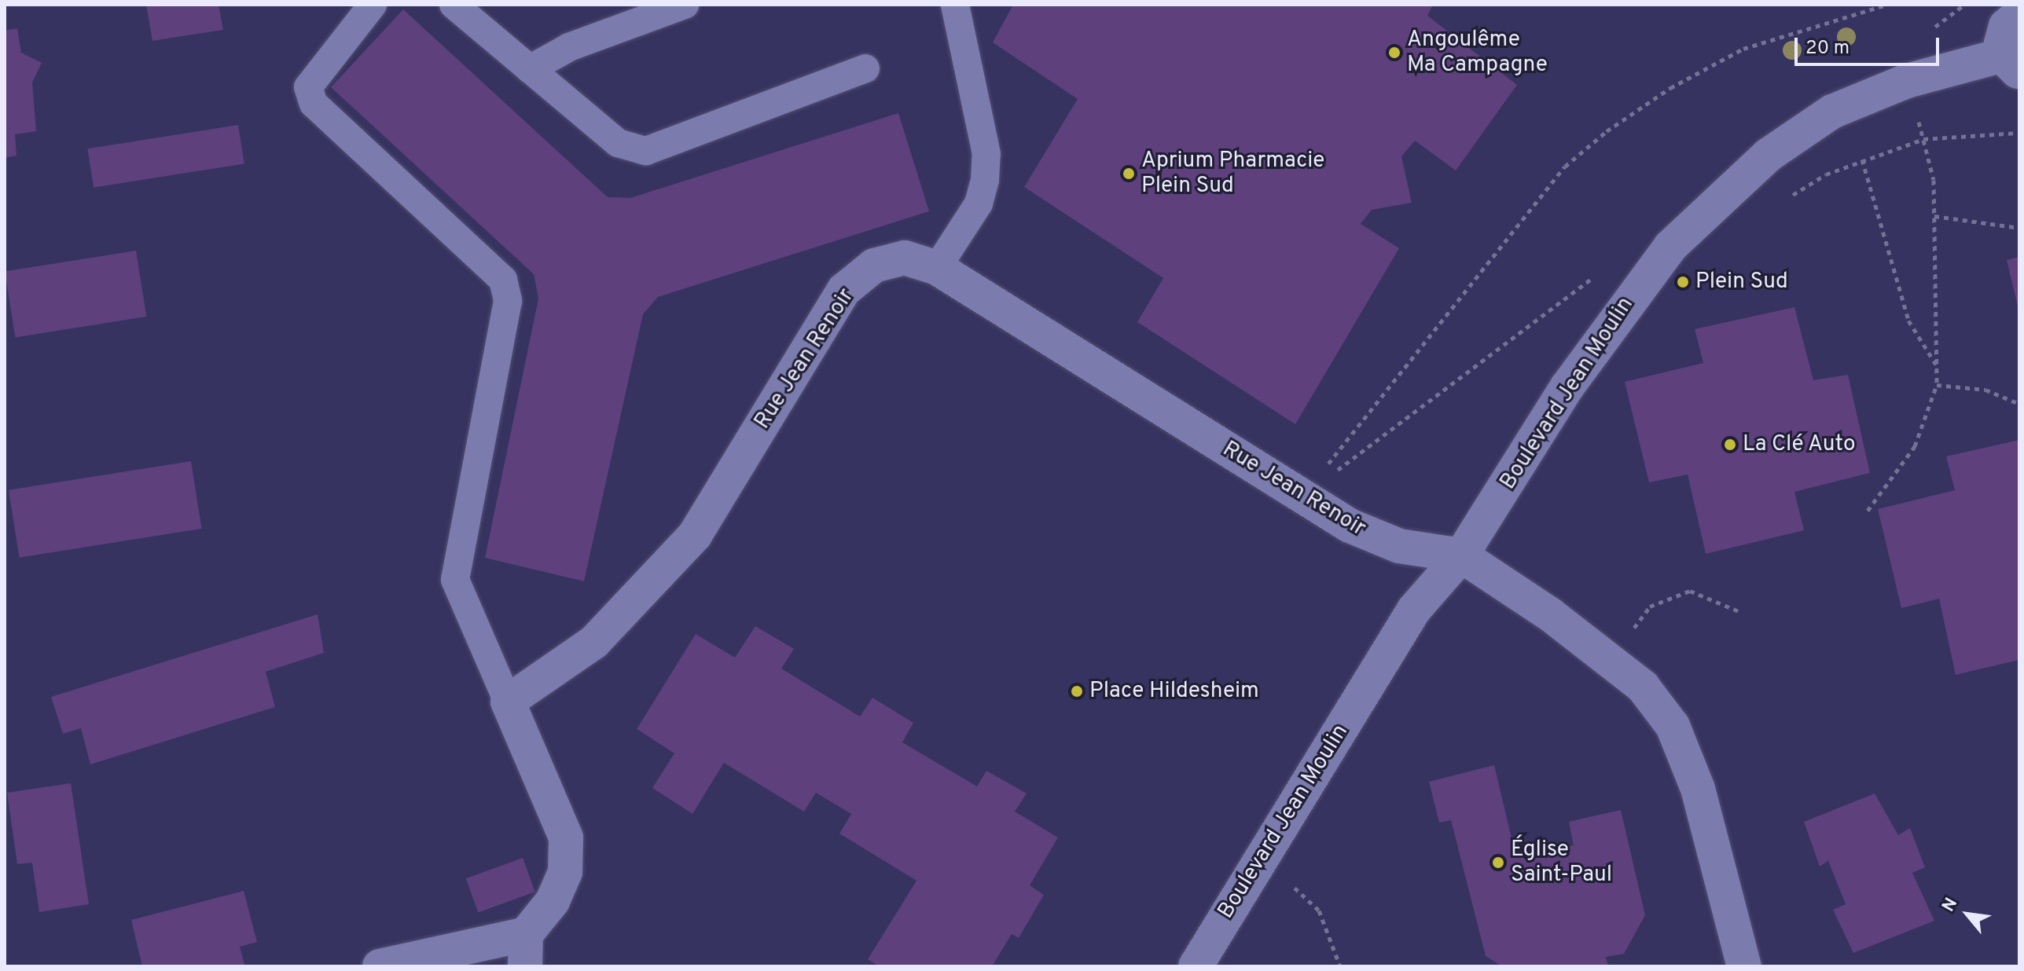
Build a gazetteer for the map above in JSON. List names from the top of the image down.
{
  "streets": {
    "street": ["Rue Jean Renoir", "Boulevard Jean Moulin"]
  },
  "crossings": [
    ["Rue Jean Renoir", "Boulevard Jean Moulin"]
  ],
  "places": [
    "Angoulême Ma Campagne",
    "Aprium Pharmacie Plein Sud",
    "Plein Sud",
    "La Clé Auto",
    "Place Hildesheim",
    "Église Saint-Paul"
  ],
  "scale_bar": "20 m",
  "north": "top left"
}
